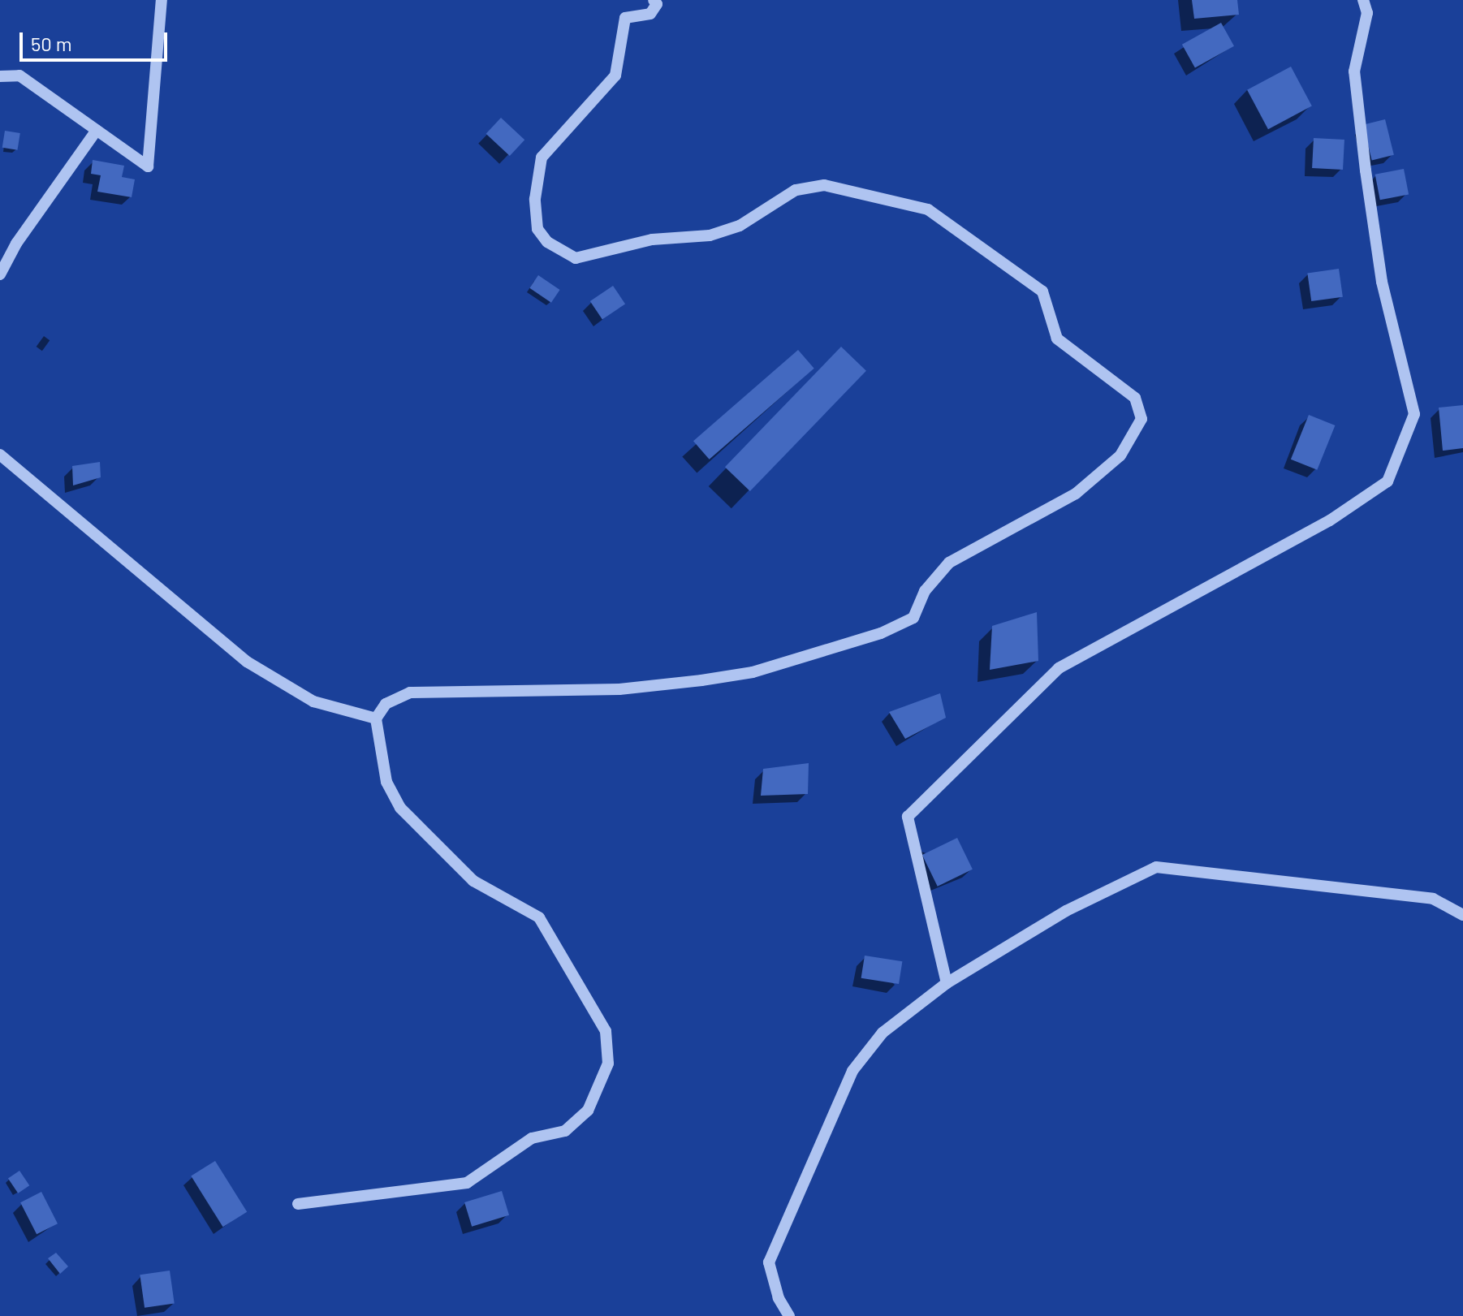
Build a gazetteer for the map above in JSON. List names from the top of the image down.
{
  "scale_bar": "50 m"
}
